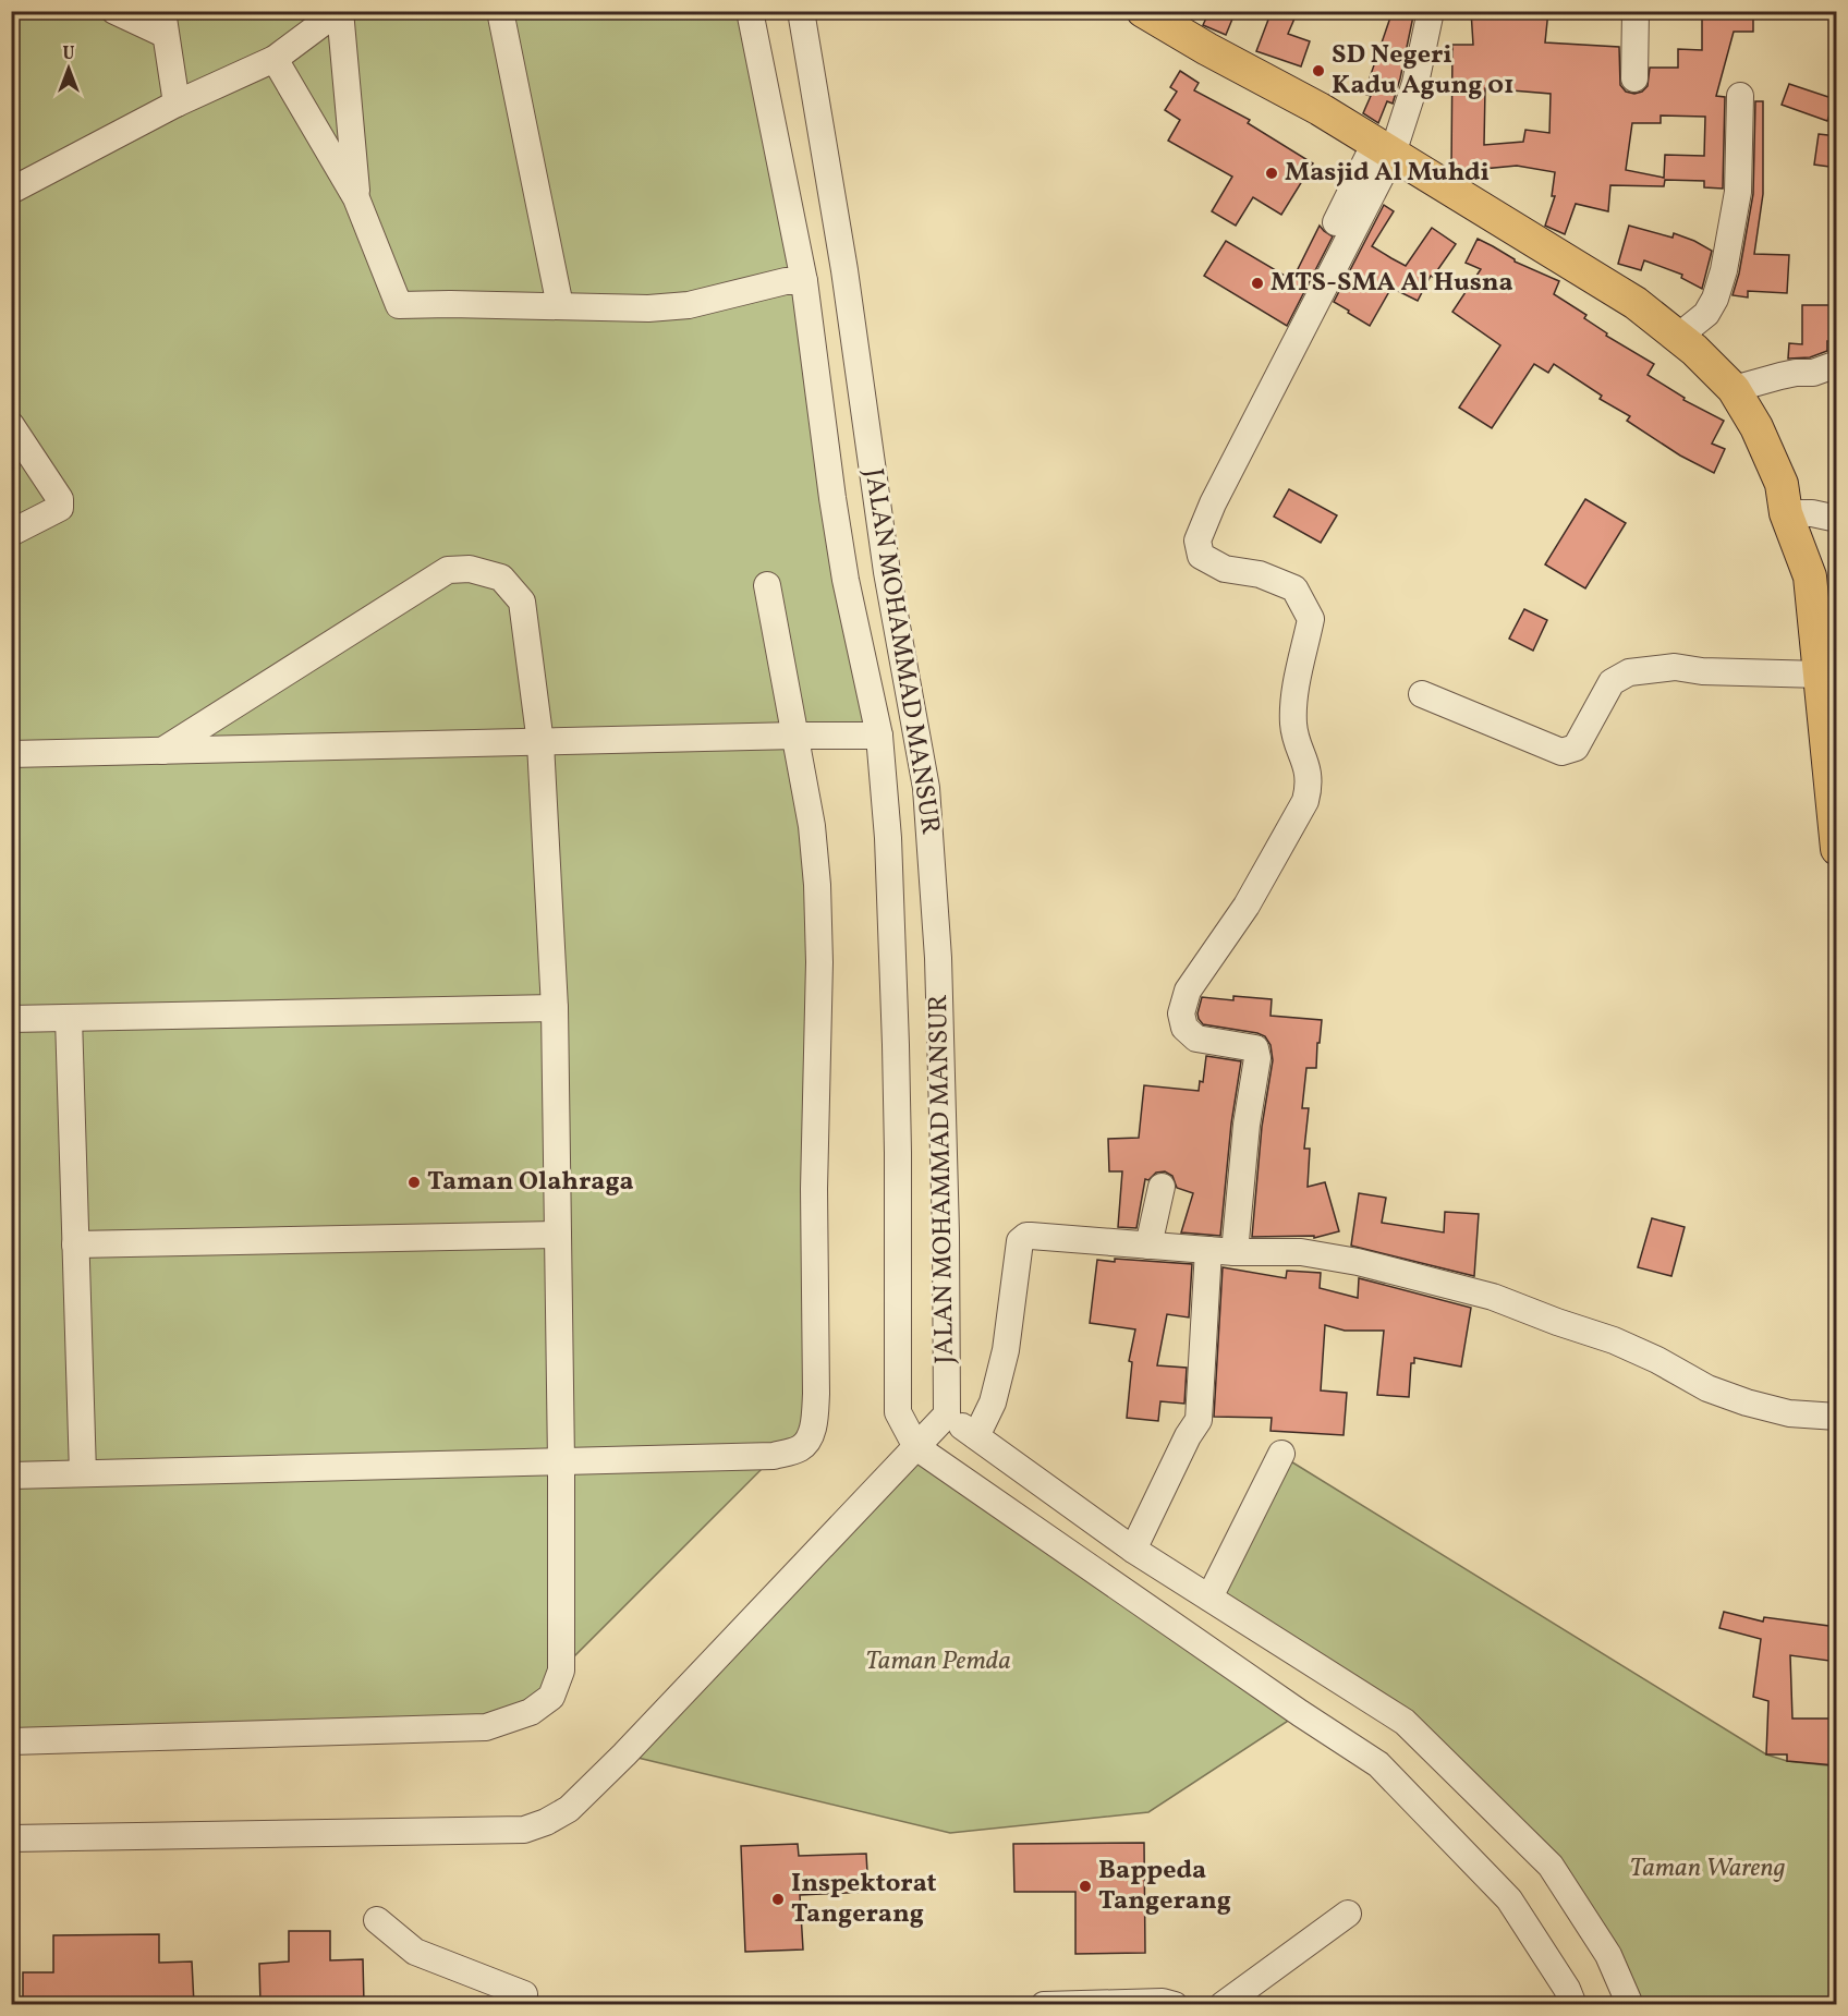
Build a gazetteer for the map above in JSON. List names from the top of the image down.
{
  "streets": {
    "street": ["JALAN MOHAMMAD MANSUR"]
  },
  "parks": ["Taman Pemda", "Taman Wareng"],
  "places": [
    "SD Negeri Kadu Agung 01",
    "Masjid Al Muhdi",
    "MTS-SMA Al Husna",
    "Taman Olahraga",
    "Bappeda Tangerang",
    "Inspektorat Tangerang"
  ],
  "north": "top"
}
